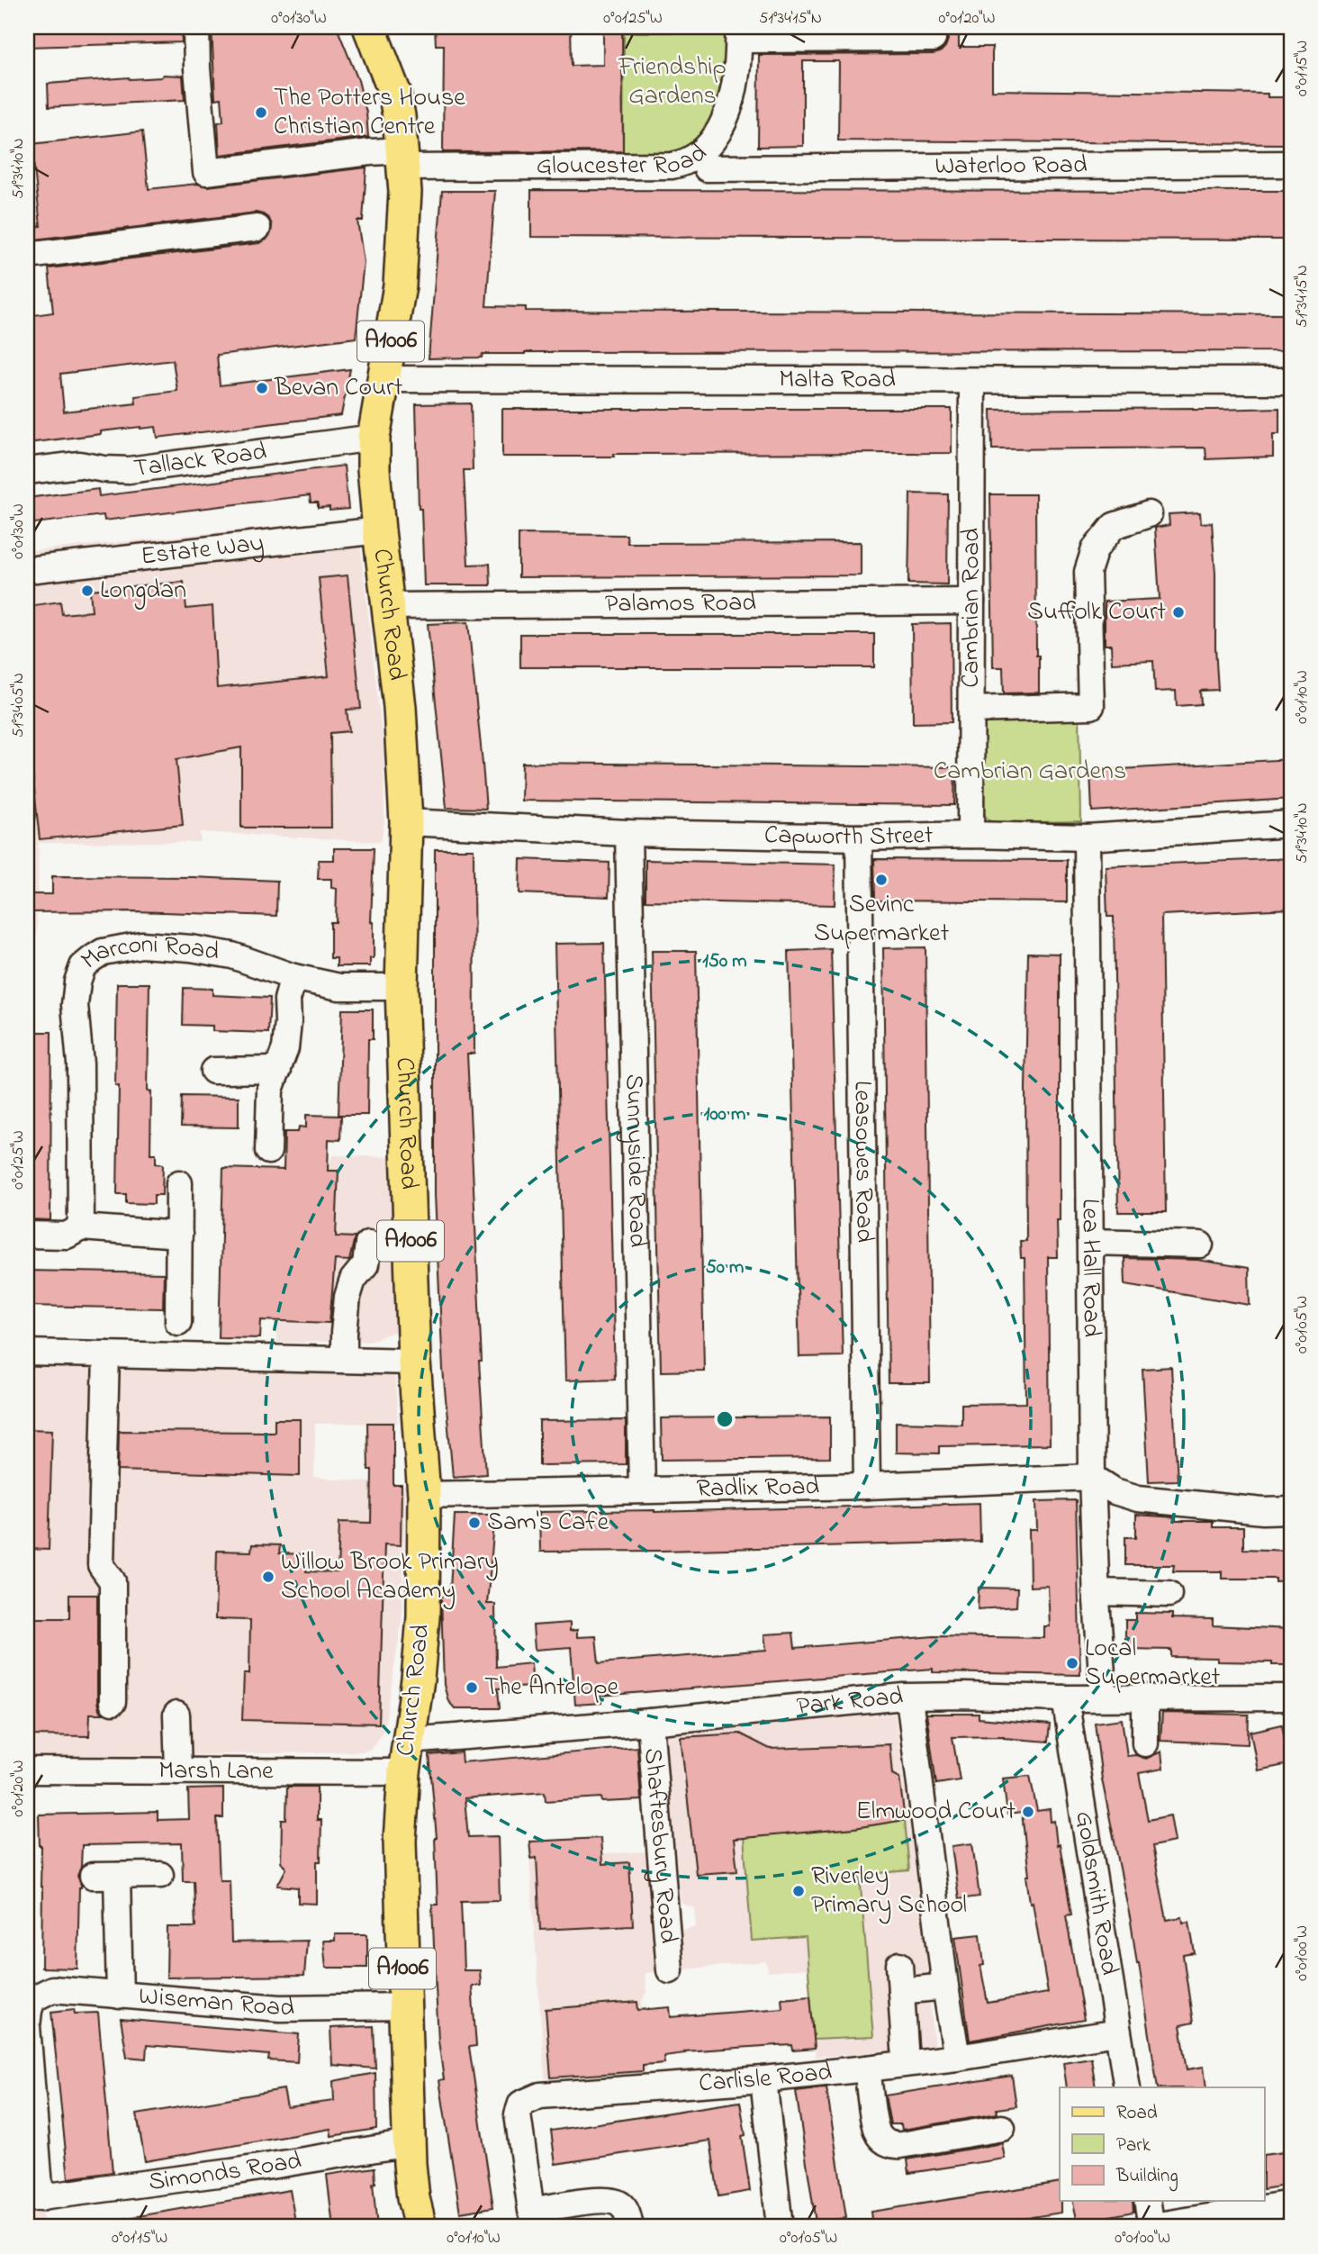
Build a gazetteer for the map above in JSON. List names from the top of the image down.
{
  "streets": {
    "main road": ["A1006", "Church Road"],
    "street": [
      "Gloucester Road",
      "Waterloo Road",
      "Malta Road",
      "Tallack Road",
      "Estate Way",
      "Palamos Road",
      "Cambrian Road",
      "Capworth Street",
      "Marconi Road",
      "Sunnyside Road",
      "Leasowes Road",
      "Lea Hall Road",
      "Radlix Road",
      "Park Road",
      "Marsh Lane",
      "Shaftesbury Road",
      "Goldsmith Road",
      "Wiseman Road",
      "Carlisle Road",
      "Simonds Road"
    ]
  },
  "crossings": [
    ["Gloucester Road", "Church Road"],
    ["Malta Road", "Cambrian Road"],
    ["Malta Road", "Church Road"],
    ["Tallack Road", "Church Road"],
    ["Estate Way", "Church Road"],
    ["Palamos Road", "Cambrian Road"],
    ["Palamos Road", "Church Road"],
    ["Cambrian Road", "Capworth Street"],
    ["Church Road", "Capworth Street"],
    ["Church Road", "Marconi Road"],
    ["Church Road", "Radlix Road"],
    ["Church Road", "Park Road"],
    ["Church Road", "Marsh Lane"],
    ["Church Road", "Wiseman Road"],
    ["Church Road", "Simonds Road"],
    ["Capworth Street", "Sunnyside Road"],
    ["Capworth Street", "Leasowes Road"],
    ["Capworth Street", "Lea Hall Road"],
    ["Sunnyside Road", "Radlix Road"],
    ["Leasowes Road", "Radlix Road"],
    ["Lea Hall Road", "Radlix Road"],
    ["Lea Hall Road", "Park Road"],
    ["Park Road", "Shaftesbury Road"],
    ["Park Road", "Goldsmith Road"],
    ["Goldsmith Road", "Carlisle Road"]
  ],
  "parks": ["Friendship Gardens", "Cambrian Gardens"],
  "places": [
    "The Potters House Christian Centre",
    "Bevan Court",
    "Longdan",
    "Suffolk Court",
    "Sevinc Supermarket",
    "Sam's Cafe",
    "Willow Brook Primary School Academy",
    "Local Supermarket",
    "The Antelope",
    "Elmwood Court",
    "Riverley Primary School"
  ],
  "legend": ["Road", "Park", "Building"],
  "coordinates": [
    "0°01'30\"W",
    "0°01'25\"W",
    "51°34'15\"N",
    "0°01'20\"W",
    "0°01'15\"W",
    "51°34'10\"N",
    "0°01'10\"W",
    "51°34'05\"N",
    "0°01'05\"W",
    "0°01'00\"W"
  ],
  "rings": ["150 m", "100 m", "50 m"]
}
